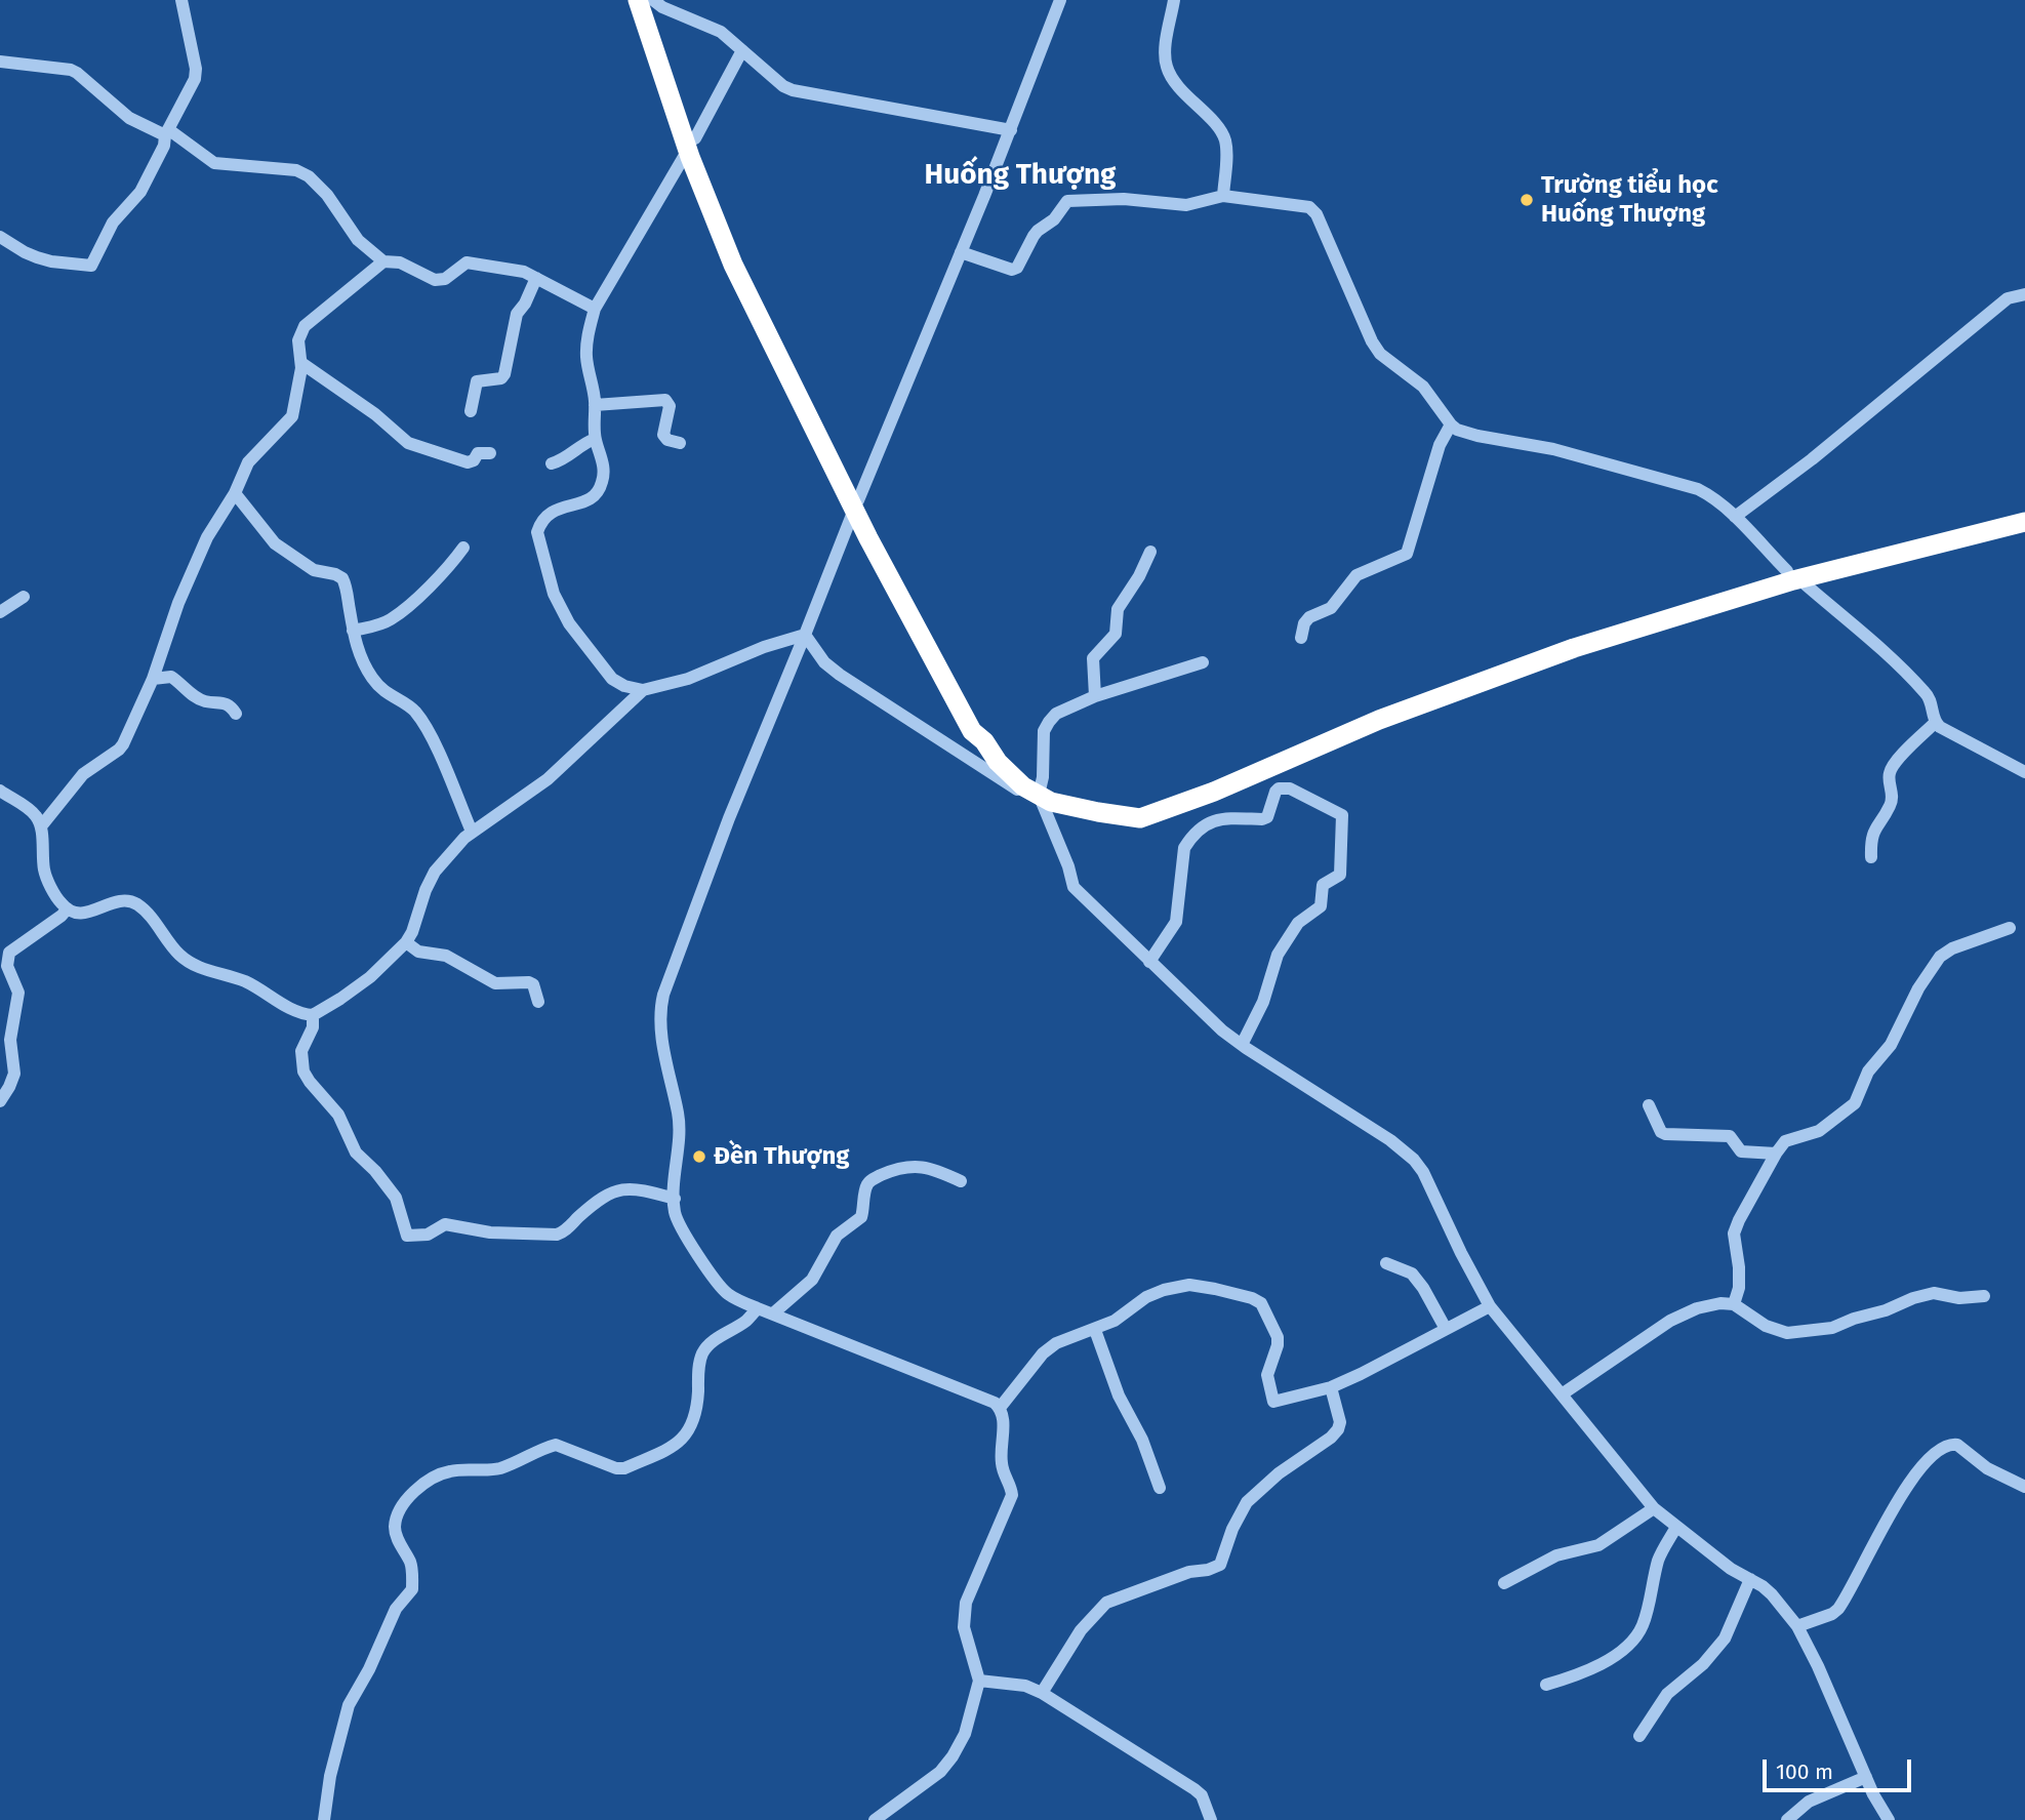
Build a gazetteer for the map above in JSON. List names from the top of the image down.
{
  "districts": ["Huống Thượng"],
  "places": ["Trường tiểu học Huống Thượng", "Đền Thượng"],
  "scale_bar": "100 m"
}
